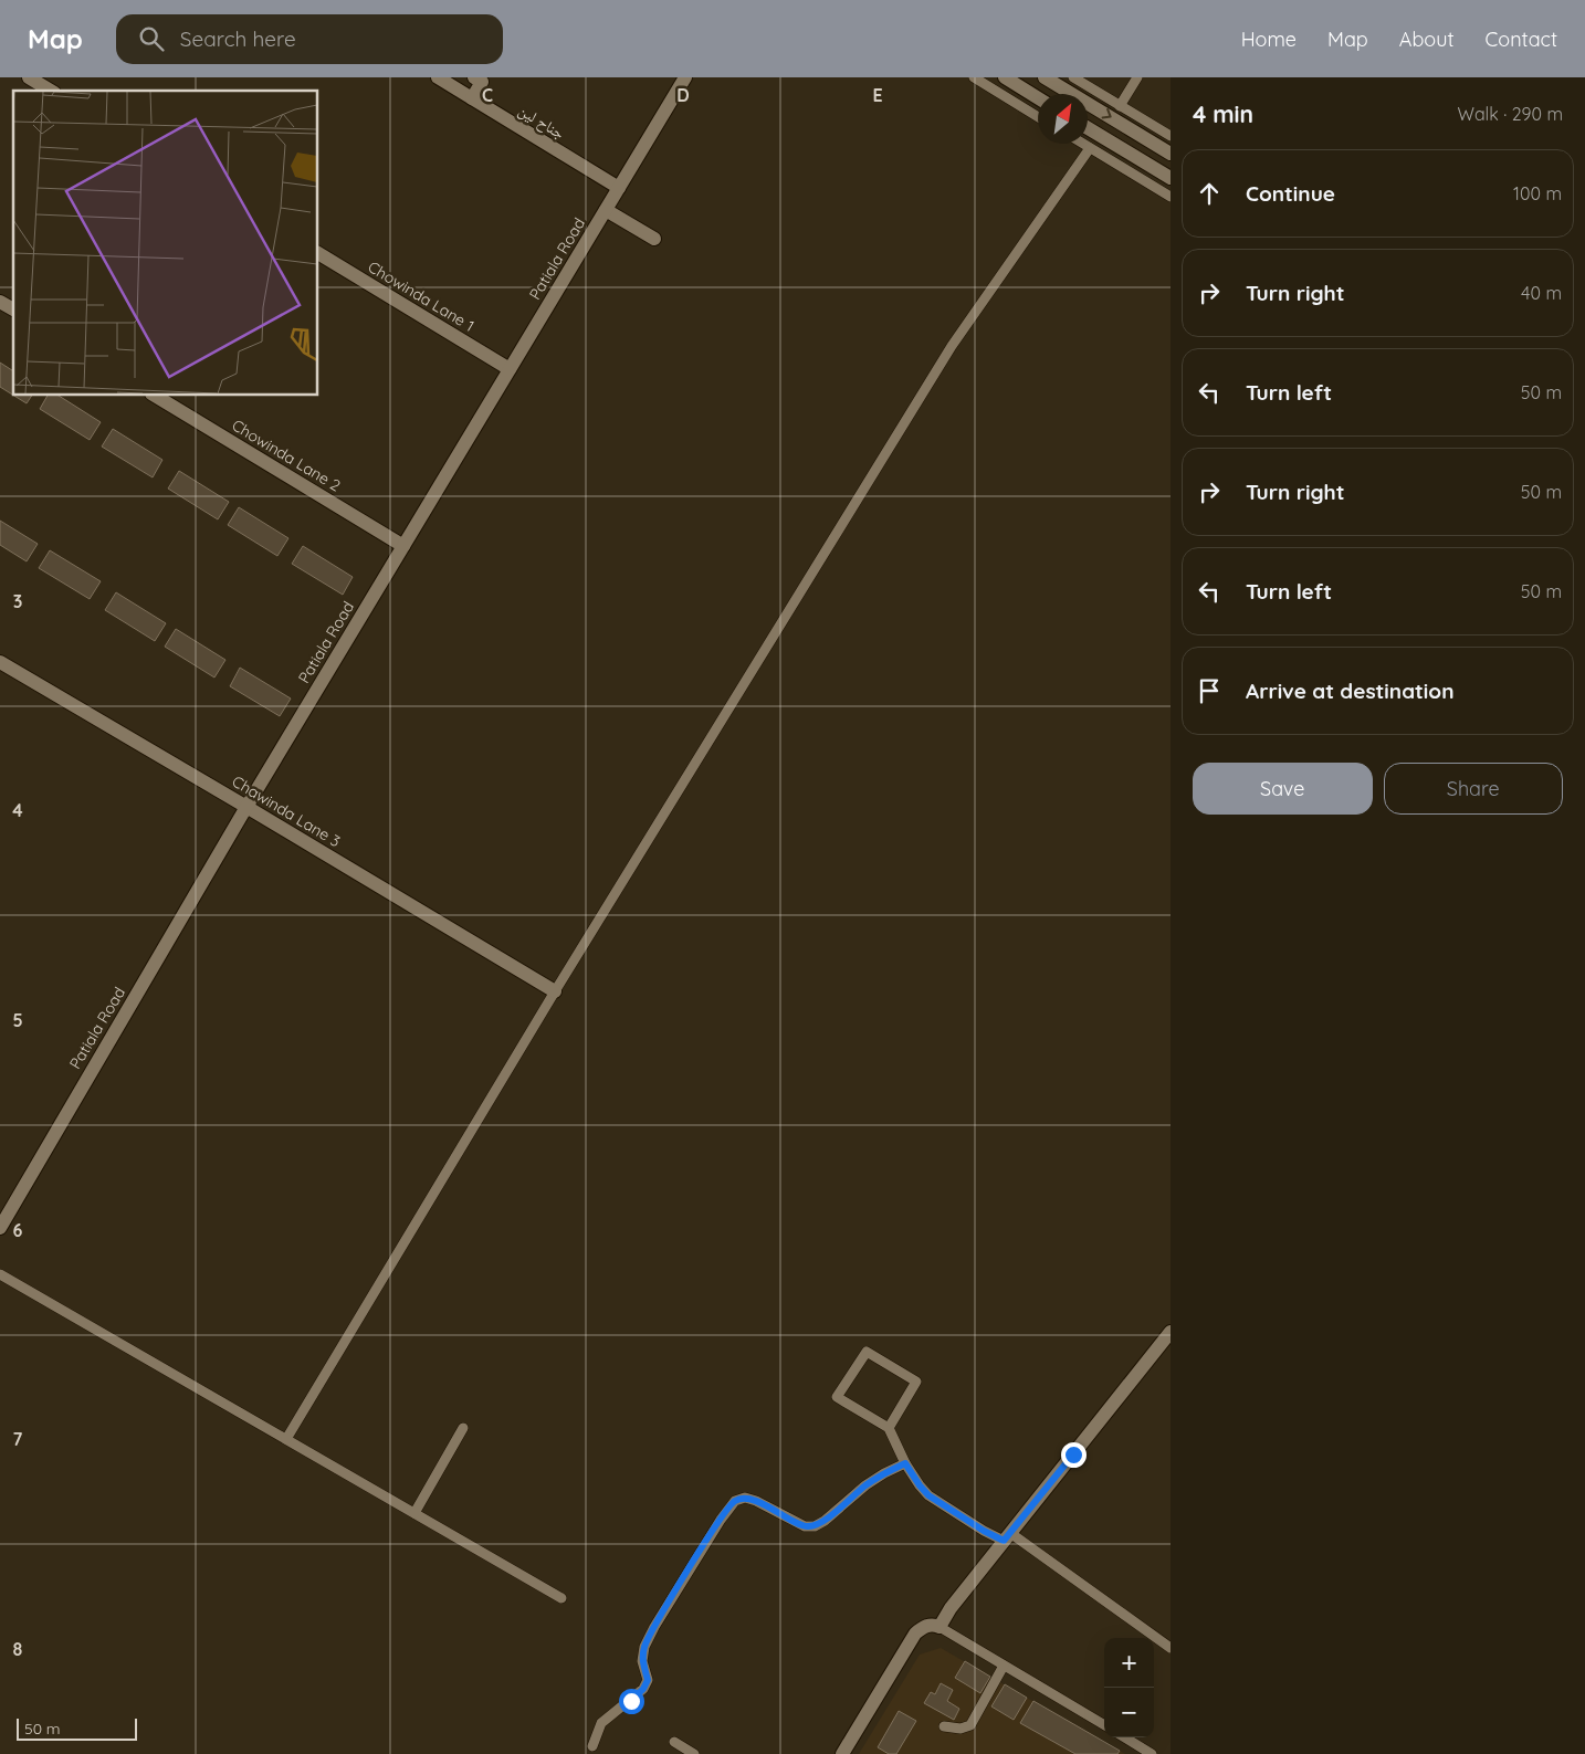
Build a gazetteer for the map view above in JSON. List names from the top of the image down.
{
  "streets": {
    "street": [
      "جناح لین",
      "Patiala Road",
      "Chowinda Lane 1",
      "Chowinda Lane 2",
      "Chawinda Lane 3"
    ]
  },
  "crossings": [
    ["جناح لین", "Patiala Road"],
    ["Patiala Road", "Chowinda Lane 1"],
    ["Patiala Road", "Chowinda Lane 2"],
    ["Patiala Road", "Chawinda Lane 3"]
  ],
  "scale_bar": "50 m",
  "north": "top right",
  "page": {
    "header": "Map",
    "search": "Search here",
    "nav": [
      "Home",
      "Map",
      "About",
      "Contact"
    ],
    "heading": ["4 min", "Walk · 290 m"],
    "list": [
      ["Continue", "100 m"],
      ["Turn right", "40 m"],
      ["Turn left", "50 m"],
      ["Turn right", "50 m"],
      ["Turn left", "50 m"],
      "Arrive at destination"
    ],
    "buttons": ["Save", "Share"],
    "map_buttons": ["+", "−"],
    "scale": "50 m"
  },
  "grid": {
    "columns": ["C", "D", "E"],
    "rows": [
      "3",
      "4",
      "5",
      "6",
      "7",
      "8"
    ]
  }
}
